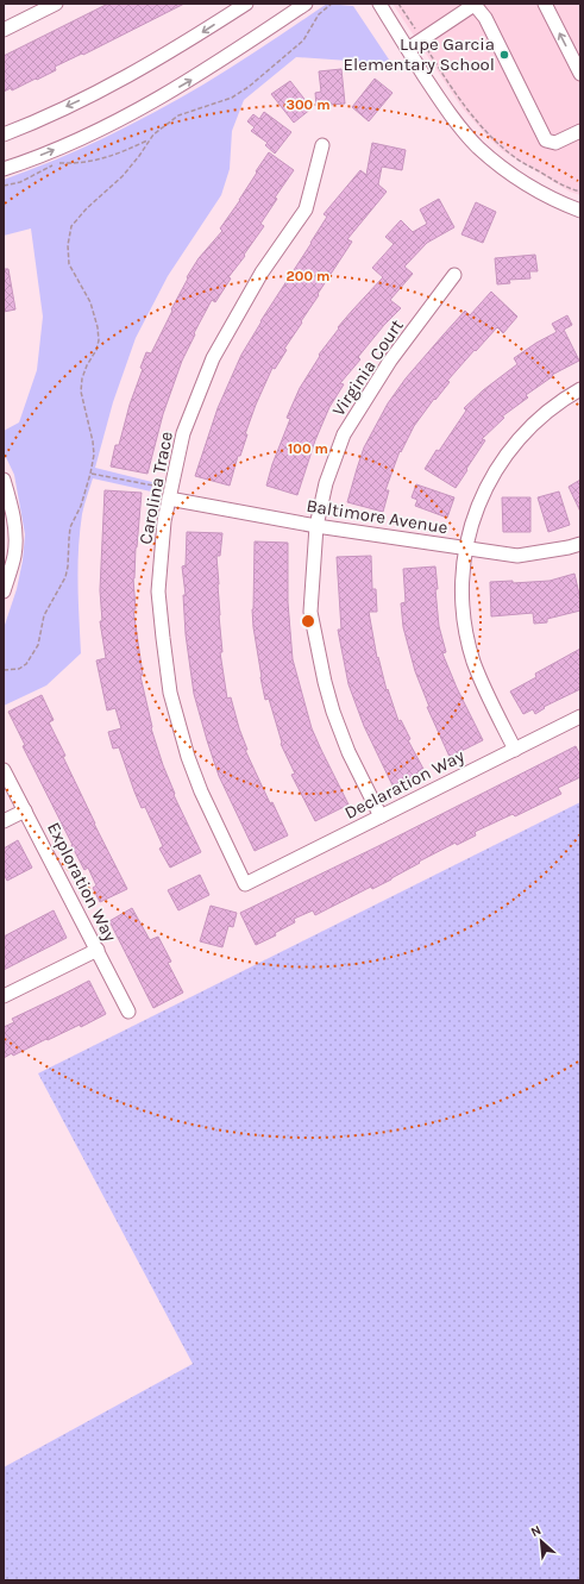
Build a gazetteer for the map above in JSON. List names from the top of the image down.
{
  "streets": {
    "street": [
      "Virginia Court",
      "Carolina Trace",
      "Baltimore Avenue",
      "Declaration Way",
      "Exploration Way"
    ]
  },
  "crossings": [
    ["Virginia Court", "Baltimore Avenue"],
    ["Virginia Court", "Declaration Way"],
    ["Carolina Trace", "Baltimore Avenue"],
    ["Carolina Trace", "Declaration Way"]
  ],
  "places": ["Lupe Garcia Elementary School"],
  "north": "top left",
  "rings": ["300 m", "200 m", "100 m"]
}
